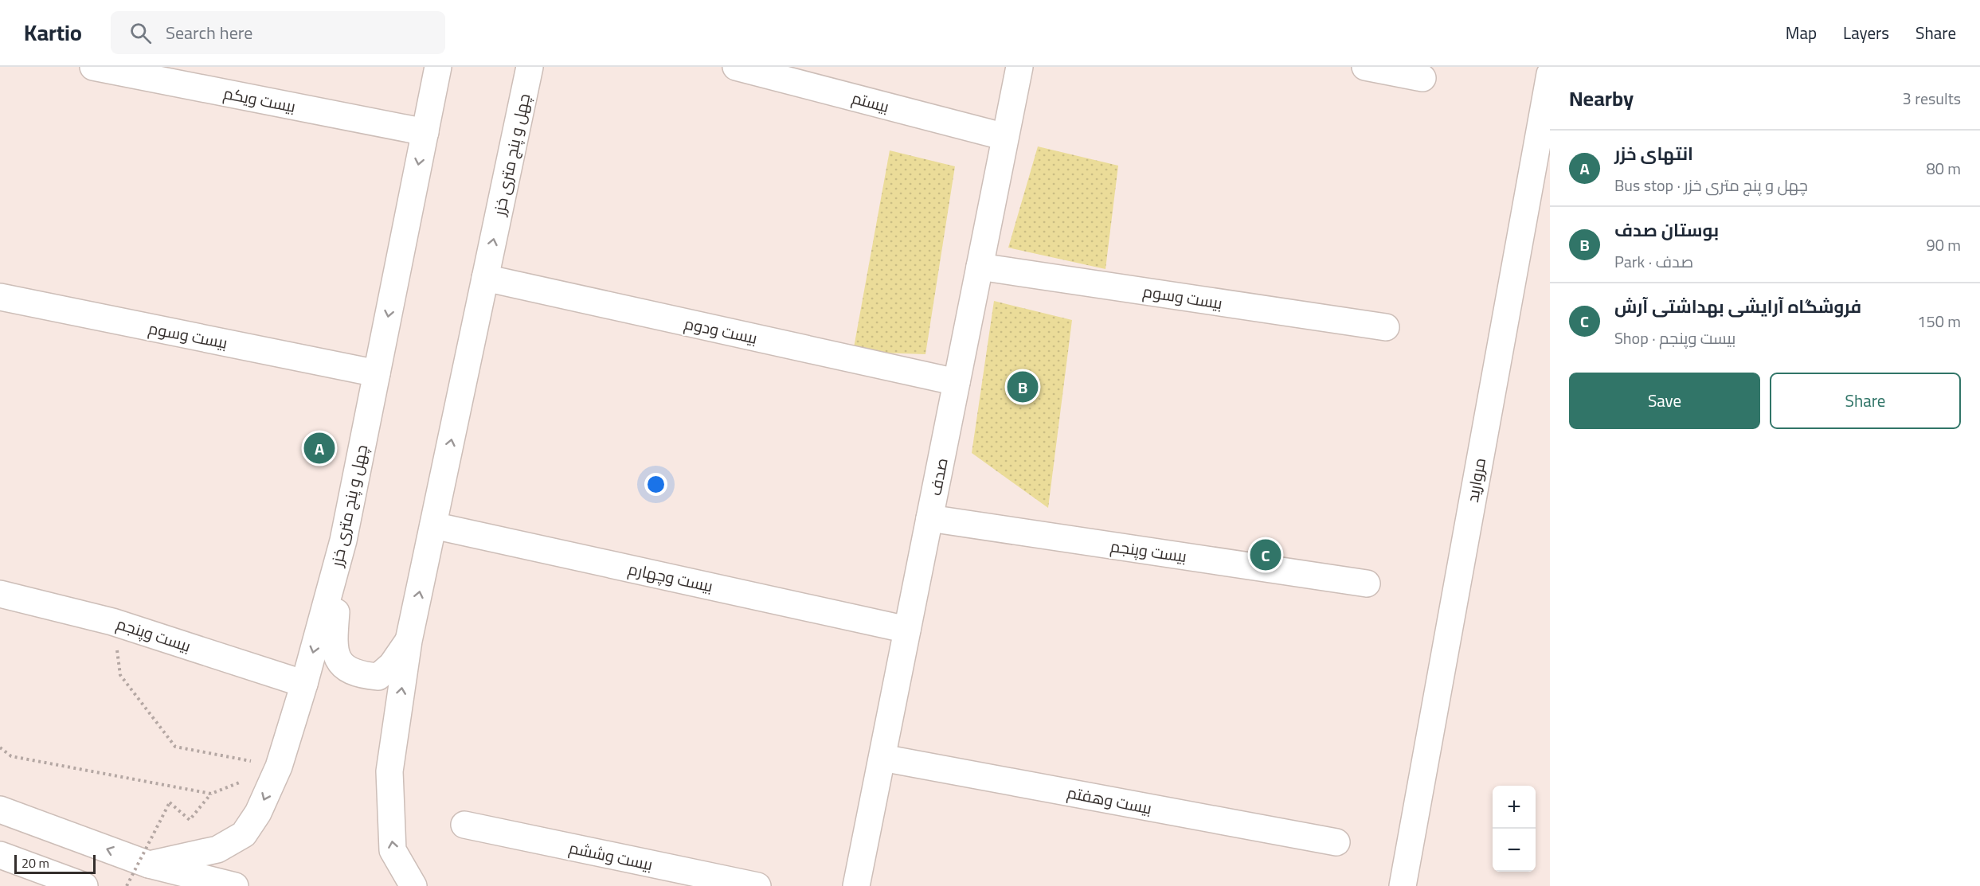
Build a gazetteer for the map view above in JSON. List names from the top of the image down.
{
  "streets": {
    "main road": [
      "بیست ویکم",
      "بیستم",
      "چهل و پنج متری خزر",
      "بیست وسوم",
      "بیست ودوم",
      "صدف",
      "مروارید",
      "بیست وپنجم",
      "بیست وچهارم",
      "بیست وهفتم",
      "بیست وششم"
    ]
  },
  "crossings": [
    ["بیست ویکم", "چهل و پنج متری خزر"],
    ["بیستم", "صدف"],
    ["چهل و پنج متری خزر", "بیست وسوم"],
    ["چهل و پنج متری خزر", "بیست ودوم"],
    ["چهل و پنج متری خزر", "بیست وپنجم"],
    ["چهل و پنج متری خزر", "بیست وچهارم"],
    ["بیست وسوم", "صدف"],
    ["بیست ودوم", "صدف"],
    ["صدف", "بیست وپنجم"],
    ["صدف", "بیست وچهارم"],
    ["صدف", "بیست وهفتم"]
  ],
  "scale_bar": "20 m",
  "page": {
    "header": "Kartio",
    "search": "Search here",
    "nav": ["Map", "Layers", "Share"],
    "heading": ["Nearby", "3 results"],
    "list": [
      {
        "mark": "A",
        "name": "انتهای خزر",
        "note": "Bus stop · چهل و پنج متری خزر",
        "value": "80 m"
      },
      {
        "mark": "B",
        "name": "بوستان صدف",
        "note": "Park · صدف",
        "value": "90 m"
      },
      {
        "mark": "C",
        "name": "فروشگاه آرایشی بهداشتی آرش",
        "note": "Shop · بیست وپنجم",
        "value": "150 m"
      }
    ],
    "buttons": ["Save", "Share"],
    "pins": ["B", "A", "C"],
    "map_buttons": ["+", "−"],
    "scale": "20 m"
  }
}
